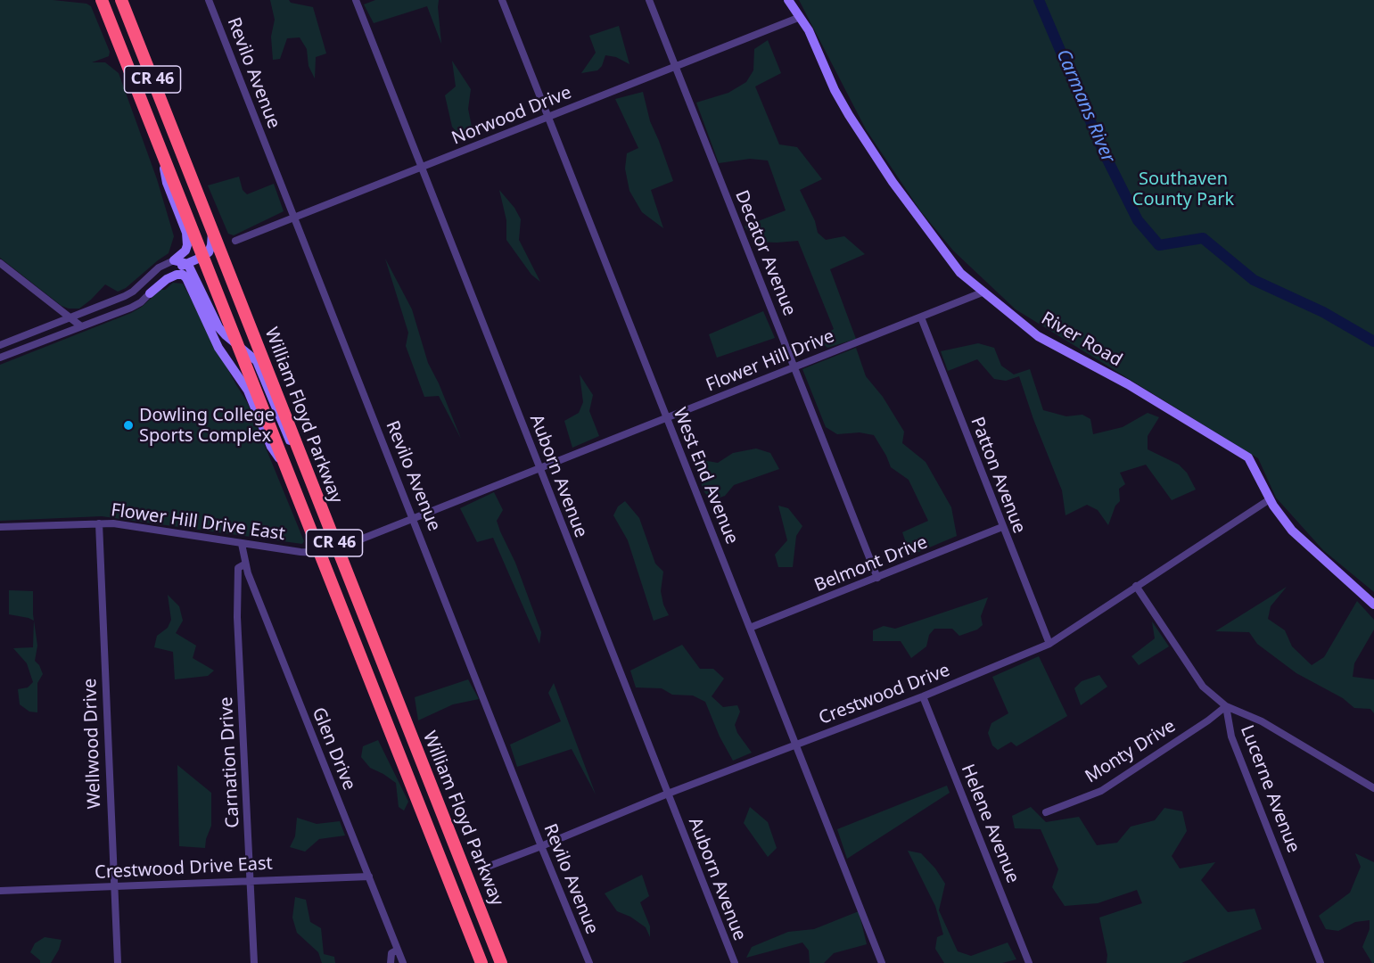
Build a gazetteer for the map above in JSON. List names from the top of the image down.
{
  "streets": {
    "highway": ["CR 46", "William Floyd Parkway"],
    "street": [
      "Revilo Avenue",
      "Norwood Drive",
      "Decator Avenue",
      "River Road",
      "Flower Hill Drive",
      "Patton Avenue",
      "Auborn Avenue",
      "West End Avenue",
      "Flower Hill Drive East",
      "Belmont Drive",
      "Crestwood Drive",
      "Wellwood Drive",
      "Glen Drive",
      "Monty Drive",
      "Carnation Drive",
      "Lucerne Avenue",
      "Helene Avenue",
      "Crestwood Drive East"
    ]
  },
  "crossings": [
    ["Revilo Avenue", "Norwood Drive"],
    ["Revilo Avenue", "Flower Hill Drive"],
    ["Revilo Avenue", "Crestwood Drive"],
    ["Norwood Drive", "Decator Avenue"],
    ["Norwood Drive", "River Road"],
    ["Norwood Drive", "Auborn Avenue"],
    ["Norwood Drive", "West End Avenue"],
    ["Decator Avenue", "Flower Hill Drive"],
    ["Decator Avenue", "Belmont Drive"],
    ["River Road", "Flower Hill Drive"],
    ["River Road", "Crestwood Drive"],
    ["Flower Hill Drive", "William Floyd Parkway"],
    ["Flower Hill Drive", "Patton Avenue"],
    ["Flower Hill Drive", "Auborn Avenue"],
    ["Flower Hill Drive", "West End Avenue"],
    ["Flower Hill Drive", "Flower Hill Drive East"],
    ["William Floyd Parkway", "Flower Hill Drive East"],
    ["Patton Avenue", "Belmont Drive"],
    ["Patton Avenue", "Crestwood Drive"],
    ["Auborn Avenue", "Crestwood Drive"],
    ["West End Avenue", "Belmont Drive"],
    ["West End Avenue", "Crestwood Drive"],
    ["Flower Hill Drive East", "Wellwood Drive"],
    ["Flower Hill Drive East", "Glen Drive"],
    ["Crestwood Drive", "Lucerne Avenue"],
    ["Crestwood Drive", "Helene Avenue"],
    ["Wellwood Drive", "Crestwood Drive East"],
    ["Glen Drive", "Carnation Drive"],
    ["Glen Drive", "Crestwood Drive East"],
    ["Monty Drive", "Lucerne Avenue"],
    ["Carnation Drive", "Crestwood Drive East"]
  ],
  "water": ["Carmans River"],
  "parks": ["Southaven County Park"],
  "places": ["Dowling College Sports Complex"]
}
